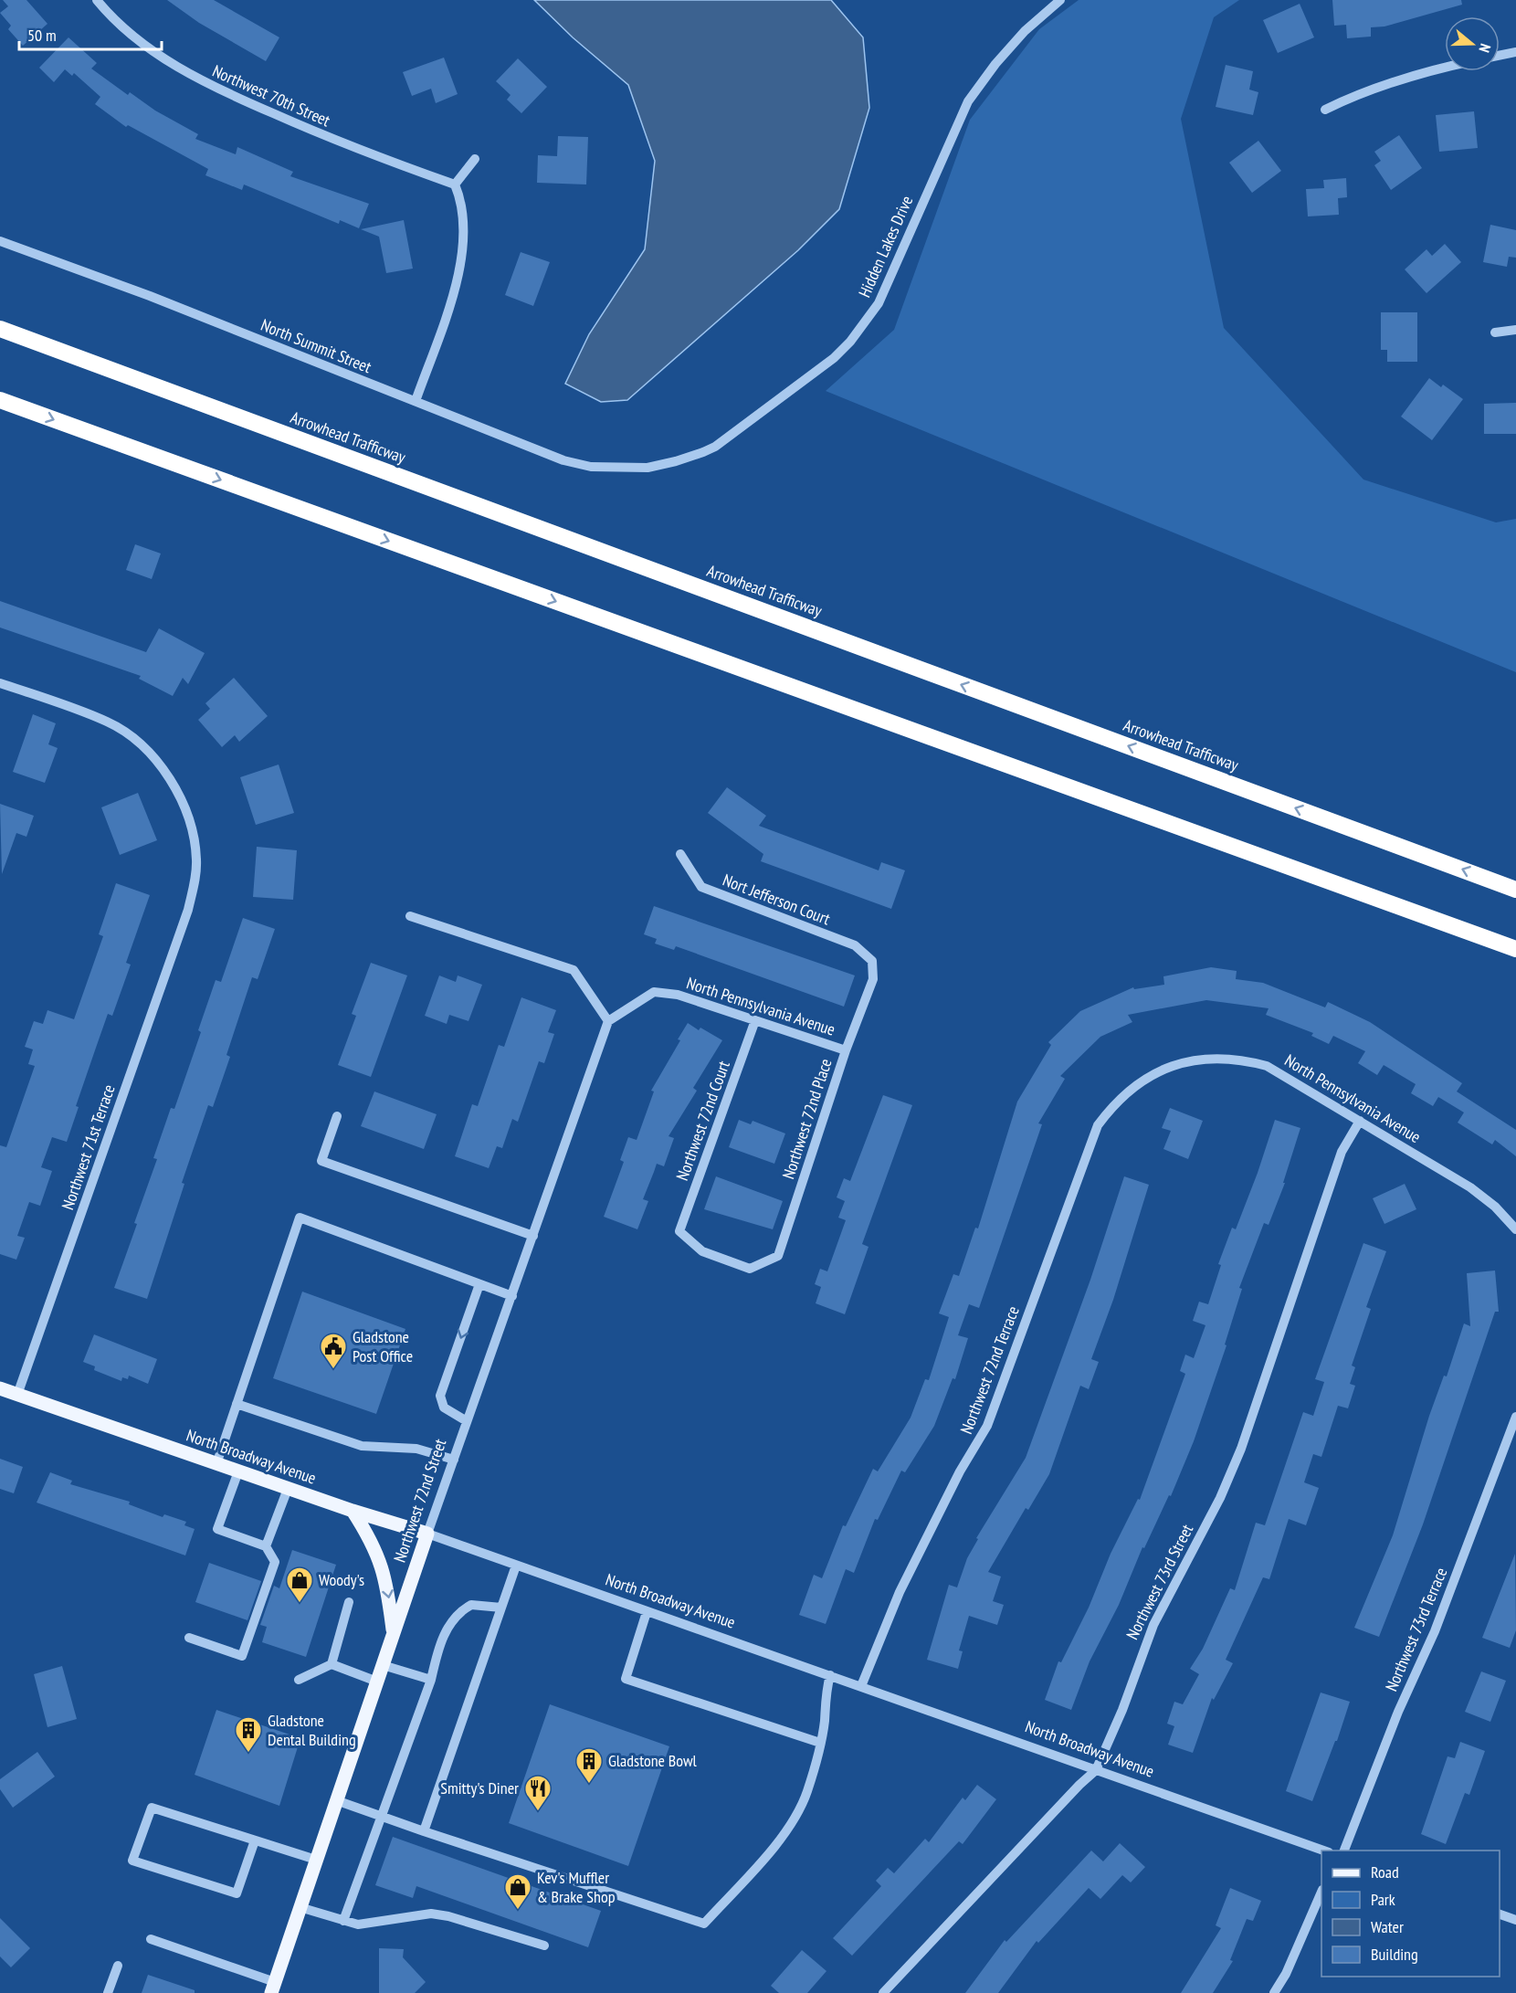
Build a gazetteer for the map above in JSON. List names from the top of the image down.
{
  "streets": {
    "highway": ["Arrowhead Trafficway"],
    "main road": ["North Broadway Avenue", "Northwest 72nd Street"],
    "street": [
      "Northwest 70th Street",
      "Hidden Lakes Drive",
      "North Summit Street",
      "Nort Jefferson Court",
      "North Pennsylvania Avenue",
      "Northwest 72nd Place",
      "Northwest 72nd Court",
      "Northwest 71st Terrace",
      "Northwest 72nd Terrace",
      "Northwest 73rd Street",
      "Northwest 73rd Terrace"
    ]
  },
  "crossings": [
    ["Hidden Lakes Drive", "North Summit Street"],
    ["Nort Jefferson Court", "Northwest 72nd Place"],
    ["North Pennsylvania Avenue", "Northwest 72nd Place"],
    ["North Pennsylvania Avenue", "Northwest 72nd Court"],
    ["North Pennsylvania Avenue", "Northwest 72nd Terrace"],
    ["North Pennsylvania Avenue", "Northwest 72nd Street"],
    ["North Pennsylvania Avenue", "Northwest 73rd Street"],
    ["Northwest 72nd Place", "Northwest 72nd Court"],
    ["Northwest 71st Terrace", "North Broadway Avenue"],
    ["Northwest 72nd Terrace", "North Broadway Avenue"],
    ["North Broadway Avenue", "Northwest 72nd Street"],
    ["North Broadway Avenue", "Northwest 73rd Street"]
  ],
  "places": {
    "public building": ["Gladstone Post Office"],
    "shop": ["Woody's", "Kev's Muffler & Brake Shop"],
    "building": ["Gladstone Dental Building", "Gladstone Bowl"],
    "restaurant": ["Smitty's Diner"]
  },
  "legend": [
    "Road",
    "Park",
    "Water",
    "Building"
  ],
  "scale_bar": "50 m",
  "north": "right"
}
